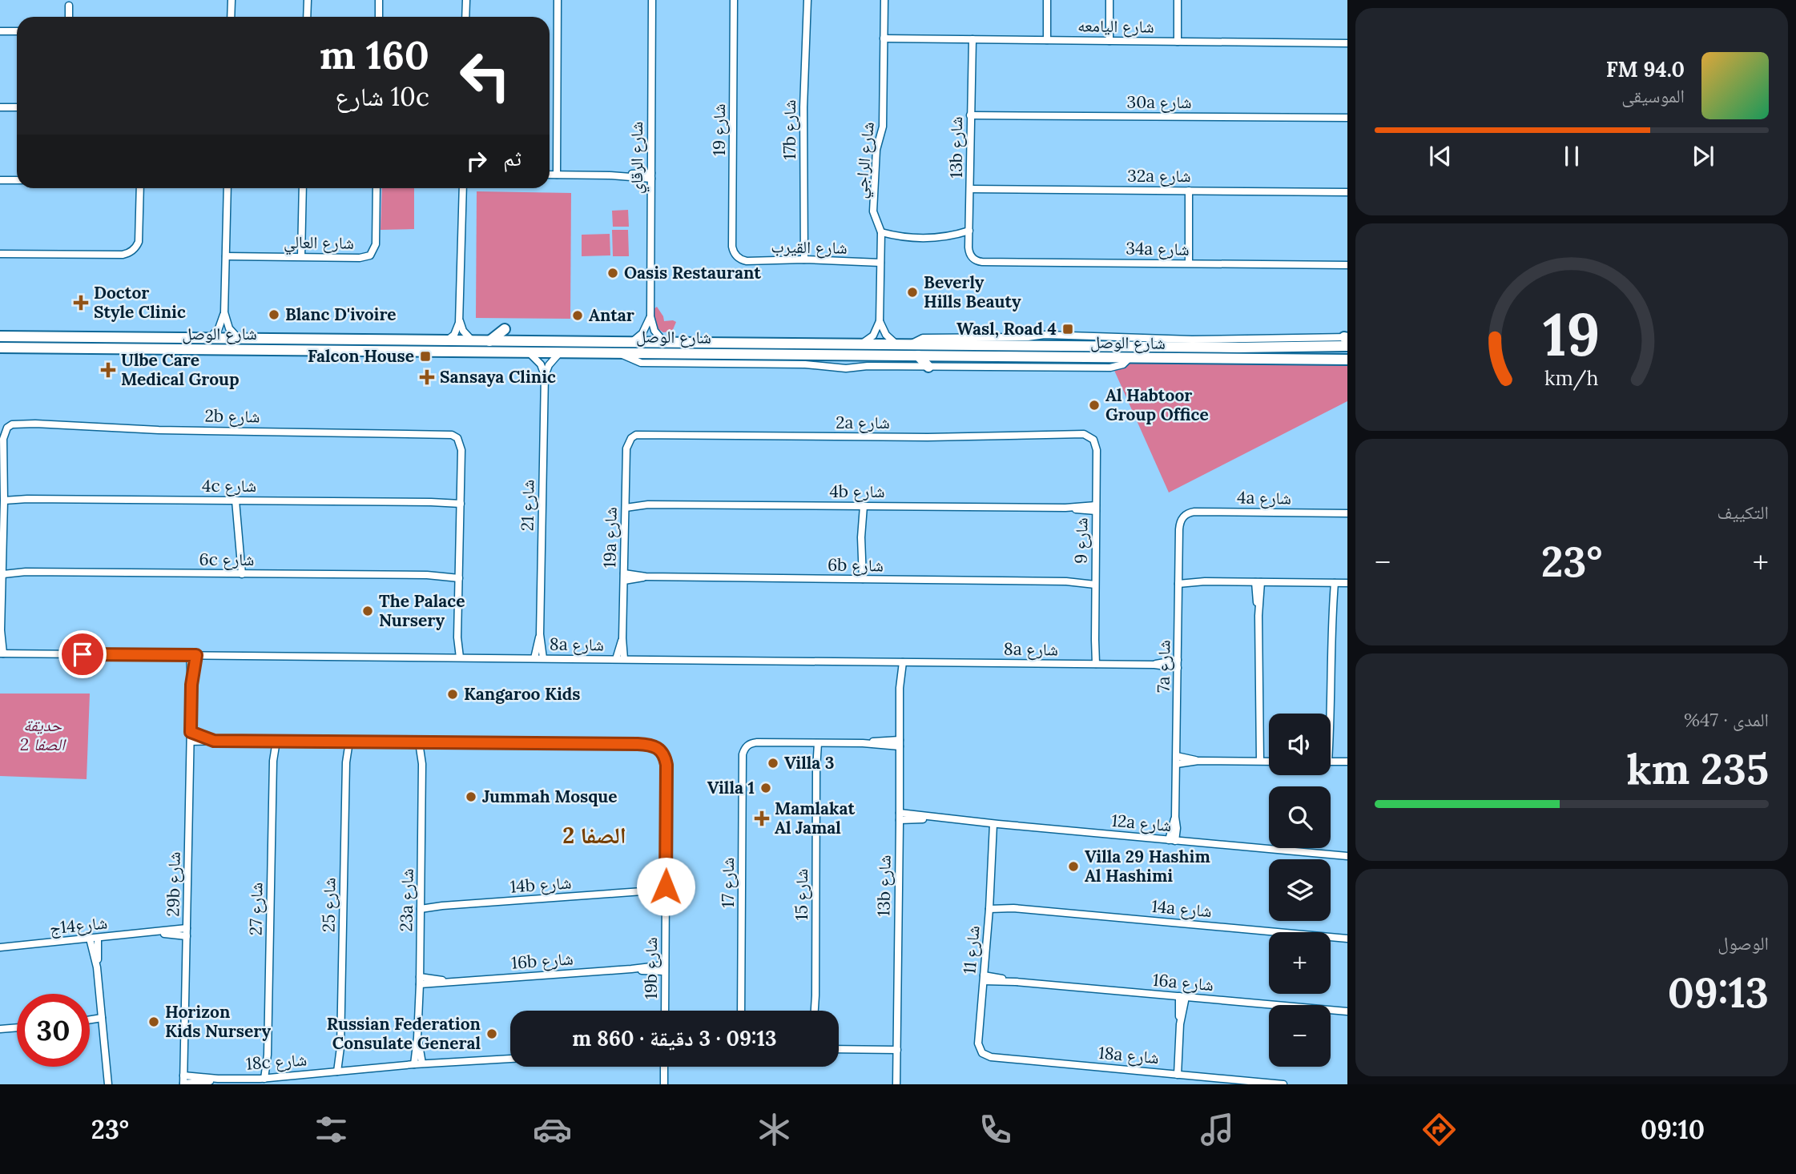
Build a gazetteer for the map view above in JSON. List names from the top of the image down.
{
  "streets": {
    "main road": ["شارع الوصل"],
    "street": [
      "شارع اليامعه",
      "30a شارع",
      "شارع 19",
      "17b شارع",
      "13b شارع",
      "شارع الرقاي",
      "شارع الراجي",
      "32a شارع",
      "شارع العالي",
      "شارع القيرب",
      "34a شارع",
      "2b شارع",
      "2a شارع",
      "4c شارع",
      "4b شارع",
      "4a شارع",
      "شارع 21",
      "19a شارع",
      "شارع 9",
      "6c شارع",
      "6b شارع",
      "8a شارع",
      "7a شارع",
      "12a شارع",
      "شارع 17",
      "29b شارع",
      "14b شارع",
      "شارع 15",
      "23a شارع",
      "شارع 25",
      "شارع 27",
      "14a شارع",
      "شارع14ج",
      "شارع 11",
      "16b شارع",
      "19b شارع",
      "16a شارع",
      "18a شارع",
      "18c شارع"
    ]
  },
  "crossings": [
    ["شارع اليامعه", "13b شارع"],
    ["شارع اليامعه", "شارع الراجي"],
    ["30a شارع", "13b شارع"],
    ["شارع 19", "شارع القيرب"],
    ["17b شارع", "شارع القيرب"],
    ["13b شارع", "32a شارع"],
    ["13b شارع", "34a شارع"],
    ["13b شارع", "8a شارع"],
    ["13b شارع", "12a شارع"],
    ["شارع الرقاي", "شارع الوصل"],
    ["شارع الراجي", "شارع القيرب"],
    ["2b شارع", "4c شارع"],
    ["2a شارع", "19a شارع"],
    ["2a شارع", "شارع 9"],
    ["4b شارع", "19a شارع"],
    ["4b شارع", "شارع 9"],
    ["4a شارع", "7a شارع"],
    ["شارع 21", "8a شارع"],
    ["19a شارع", "6b شارع"],
    ["19a شارع", "8a شارع"],
    ["شارع 9", "6b شارع"],
    ["شارع 9", "8a شارع"],
    ["8a شارع", "7a شارع"],
    ["8a شارع", "29b شارع"],
    ["7a شارع", "12a شارع"],
    ["12a شارع", "شارع 11"],
    ["شارع 17", "شارع 15"],
    ["29b شارع", "شارع14ج"],
    ["29b شارع", "18c شارع"],
    ["14b شارع", "23a شارع"],
    ["14b شارع", "19b شارع"],
    ["23a شارع", "16b شارع"],
    ["23a شارع", "19b شارع"],
    ["23a شارع", "18c شارع"],
    ["شارع 25", "18c شارع"],
    ["شارع 27", "18c شارع"],
    ["14a شارع", "شارع 11"],
    ["شارع 11", "16a شارع"],
    ["شارع 11", "18a شارع"],
    ["16b شارع", "19b شارع"]
  ],
  "districts": ["الصفا 2"],
  "parks": ["حديقة الصفا 2"],
  "places": {
    "other": [
      "Oasis Restaurant",
      "Beverly Hills Beauty",
      "Blanc D'ivoire",
      "Antar",
      "Al Habtoor Group Office",
      "The Palace Nursery",
      "Kangaroo Kids",
      "Villa 3",
      "Villa 1",
      "Jummah Mosque",
      "Villa 29 Hashim Al Hashimi",
      "Horizon Kids Nursery",
      "Russian Federation Consulate General"
    ],
    "health": [
      "Doctor Style Clinic",
      "Ulbe Care Medical Group",
      "Sansaya Clinic",
      "Mamlakat Al Jamal"
    ],
    "transit": ["Wasl, Road 4", "Falcon House"]
  },
  "page": {
    "turn": ["160 m", "10c شارع"],
    "song": ["94.0 FM", "الموسيقى"],
    "then": "ثم",
    "tile": [
      "التكييف",
      ["المدى · 47%", "235 km"],
      ["الوصول", "09:13"]
    ],
    "heat": ["−", "23°", "+"],
    "map_buttons": ["+", "−"],
    "limit": "30",
    "trip": "09:13 · 3 دقيقة · 860 m",
    "tabs": ["09:10", "23°"],
    "gauge": ["19", "km/h"]
  }
}
